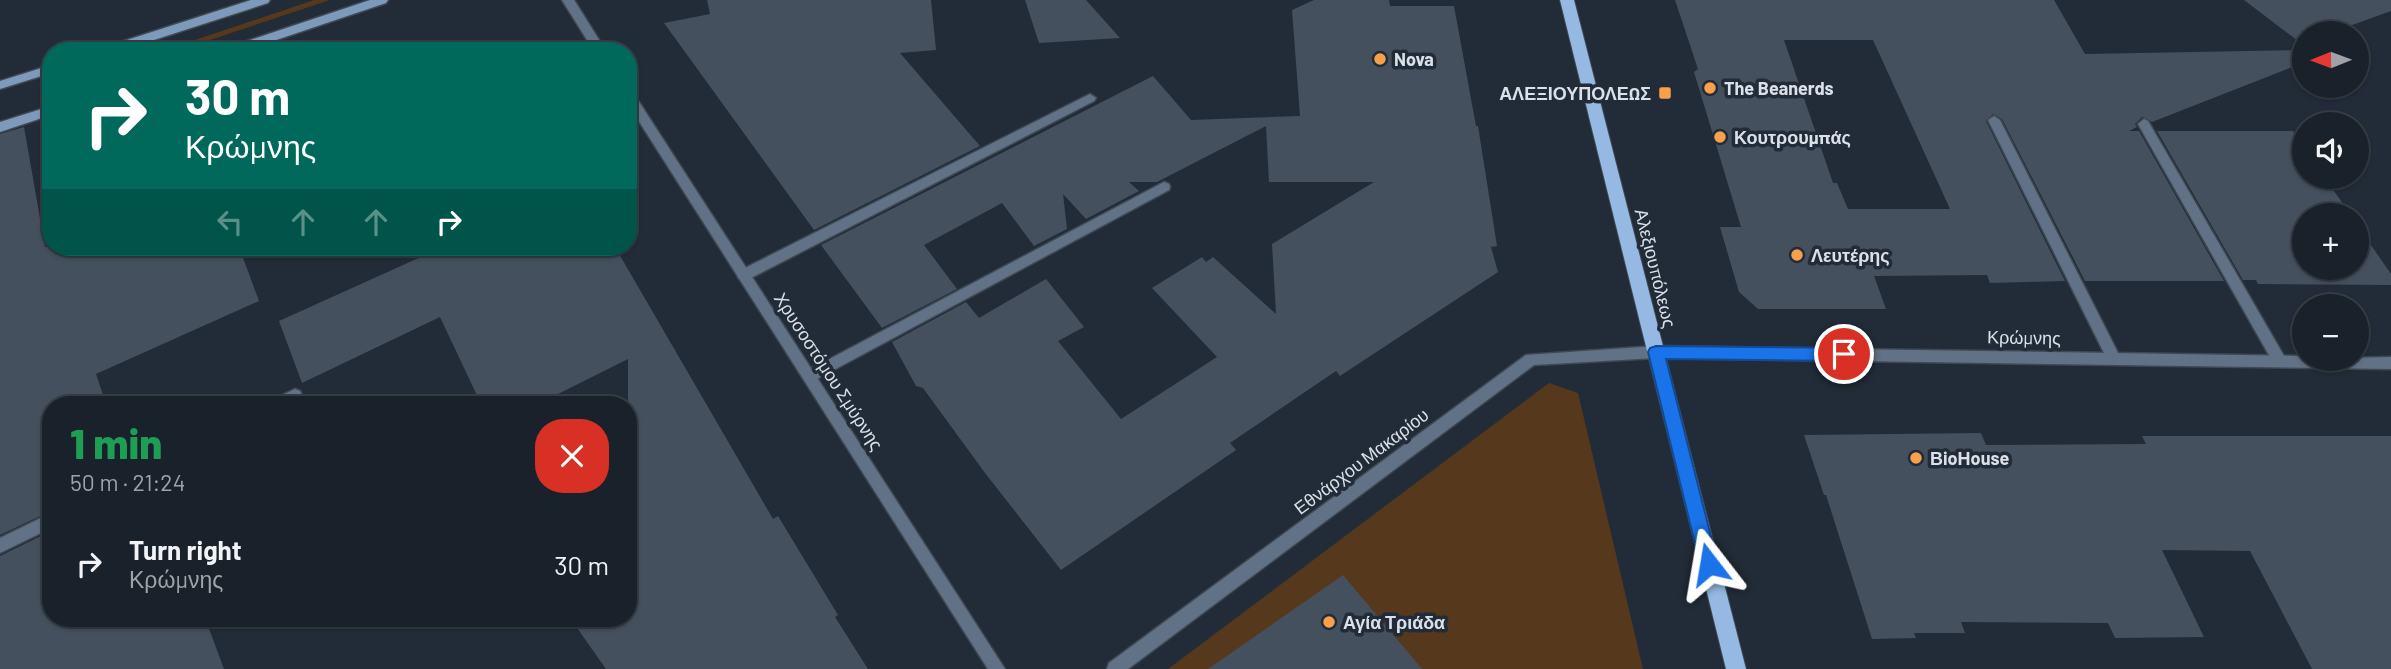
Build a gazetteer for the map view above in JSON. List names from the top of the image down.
{
  "streets": {
    "main road": ["Αλεξιουπόλεως"],
    "street": ["Κρώμνης", "Χρυσοστόμου Σμύρνης", "Εθνάρχου Μακαρίου"]
  },
  "crossings": [
    ["Αλεξιουπόλεως", "Κρώμνης"],
    ["Αλεξιουπόλεως", "Εθνάρχου Μακαρίου"],
    ["Κρώμνης", "Εθνάρχου Μακαρίου"]
  ],
  "places": {
    "other": [
      "Nova",
      "The Beanerds",
      "Κουτρουμπάς",
      "Λευτέρης",
      "ΒioΗouse",
      "Αγία Τριάδα"
    ],
    "transit": ["ΑΛΕΞΙΟΥΠΟΛΕΩΣ"]
  },
  "north": "left",
  "page": {
    "map_buttons": ["+", "−"],
    "turn": ["30 m", "Κρώμνης"],
    "heading": ["1 min", "50 m · 21:24"],
    "list": [
      {
        "name": "Turn right",
        "note": "Κρώμνης",
        "value": "30 m"
      }
    ]
  }
}
